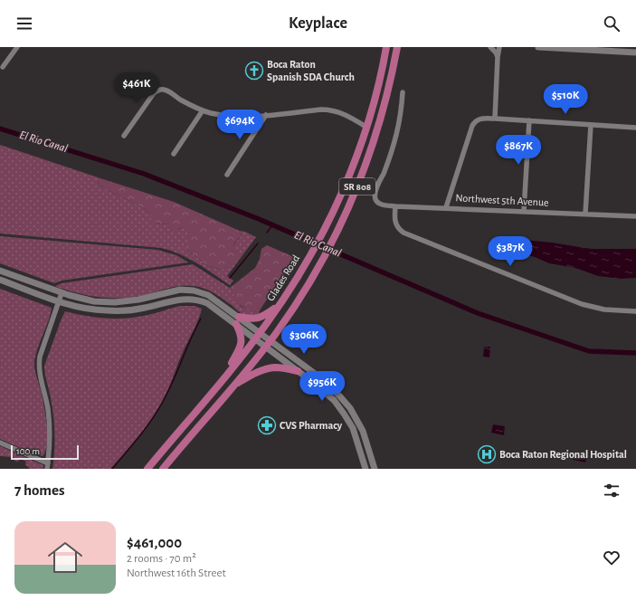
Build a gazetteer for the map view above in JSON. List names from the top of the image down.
{
  "streets": {
    "main road": ["SR 808", "Glades Road"],
    "street": ["Northwest 5th Avenue"]
  },
  "water": ["El Rio Canal"],
  "places": {
    "church": ["Boca Raton Spanish SDA Church"],
    "pharmacy": ["CVS Pharmacy"],
    "hospital": ["Boca Raton Regional Hospital"]
  },
  "scale_bar": "100 m",
  "page": {
    "header": "Keyplace",
    "price": [
      "$461K",
      "$510K",
      "$694K",
      "$867K",
      "$387K",
      "$306K",
      "$956K"
    ],
    "scale": "100 m",
    "heading": "7 homes",
    "list": [
      {
        "name": "$461,000",
        "note": "2 rooms · 70 m² · Northwest 16th Street"
      }
    ]
  }
}
